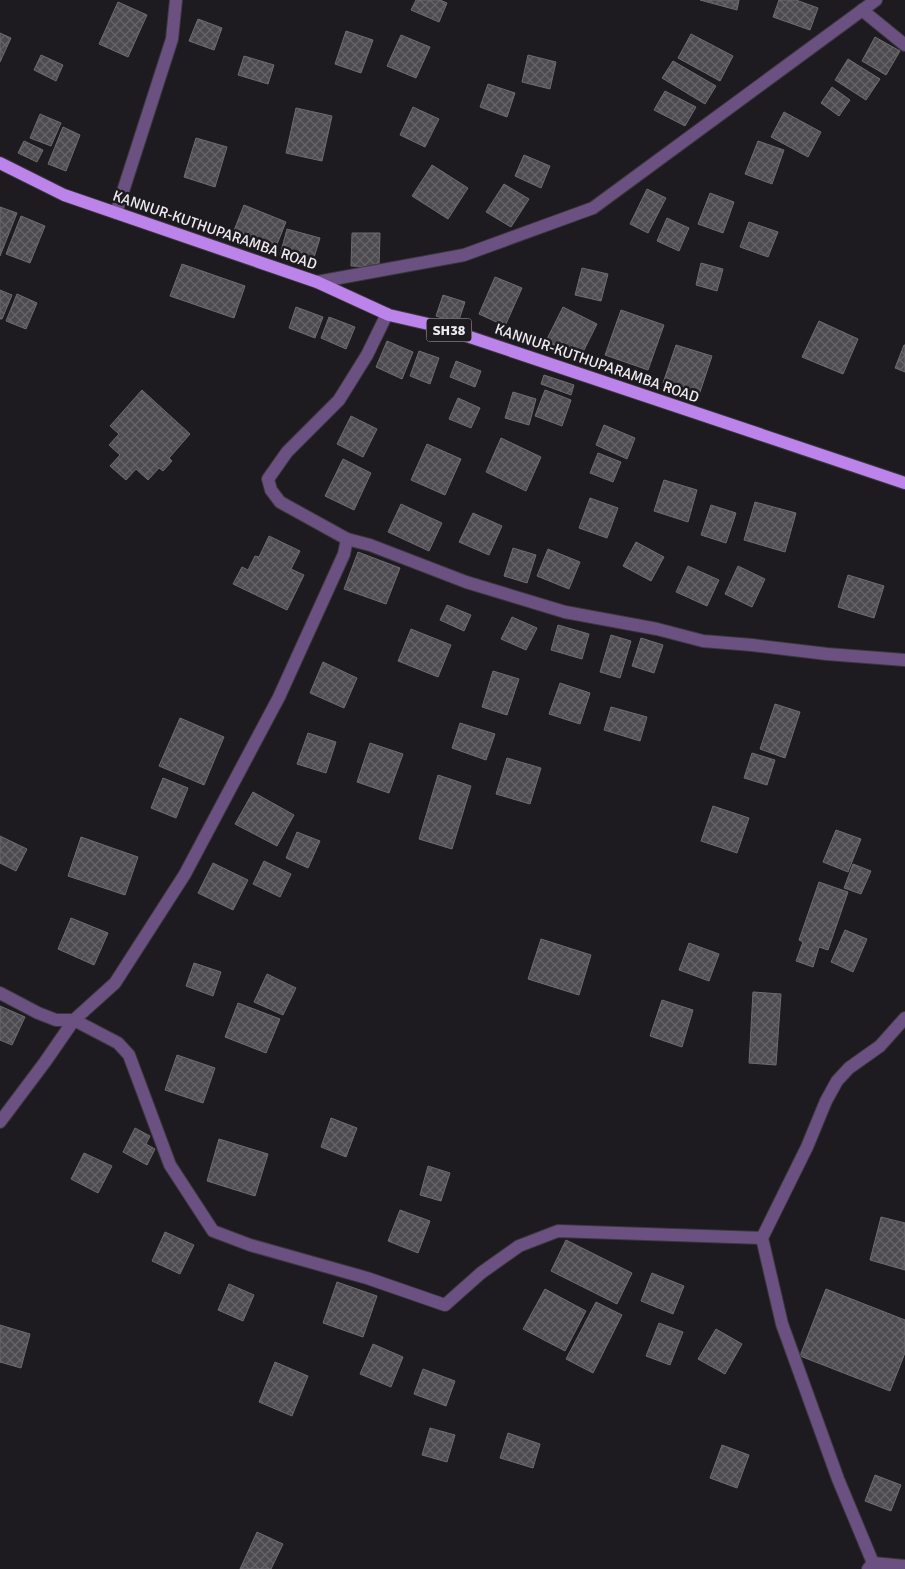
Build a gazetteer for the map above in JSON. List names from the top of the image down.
{
  "streets": {
    "main road": ["KANNUR-KUTHUPARAMBA ROAD", "SH38"]
  }
}
